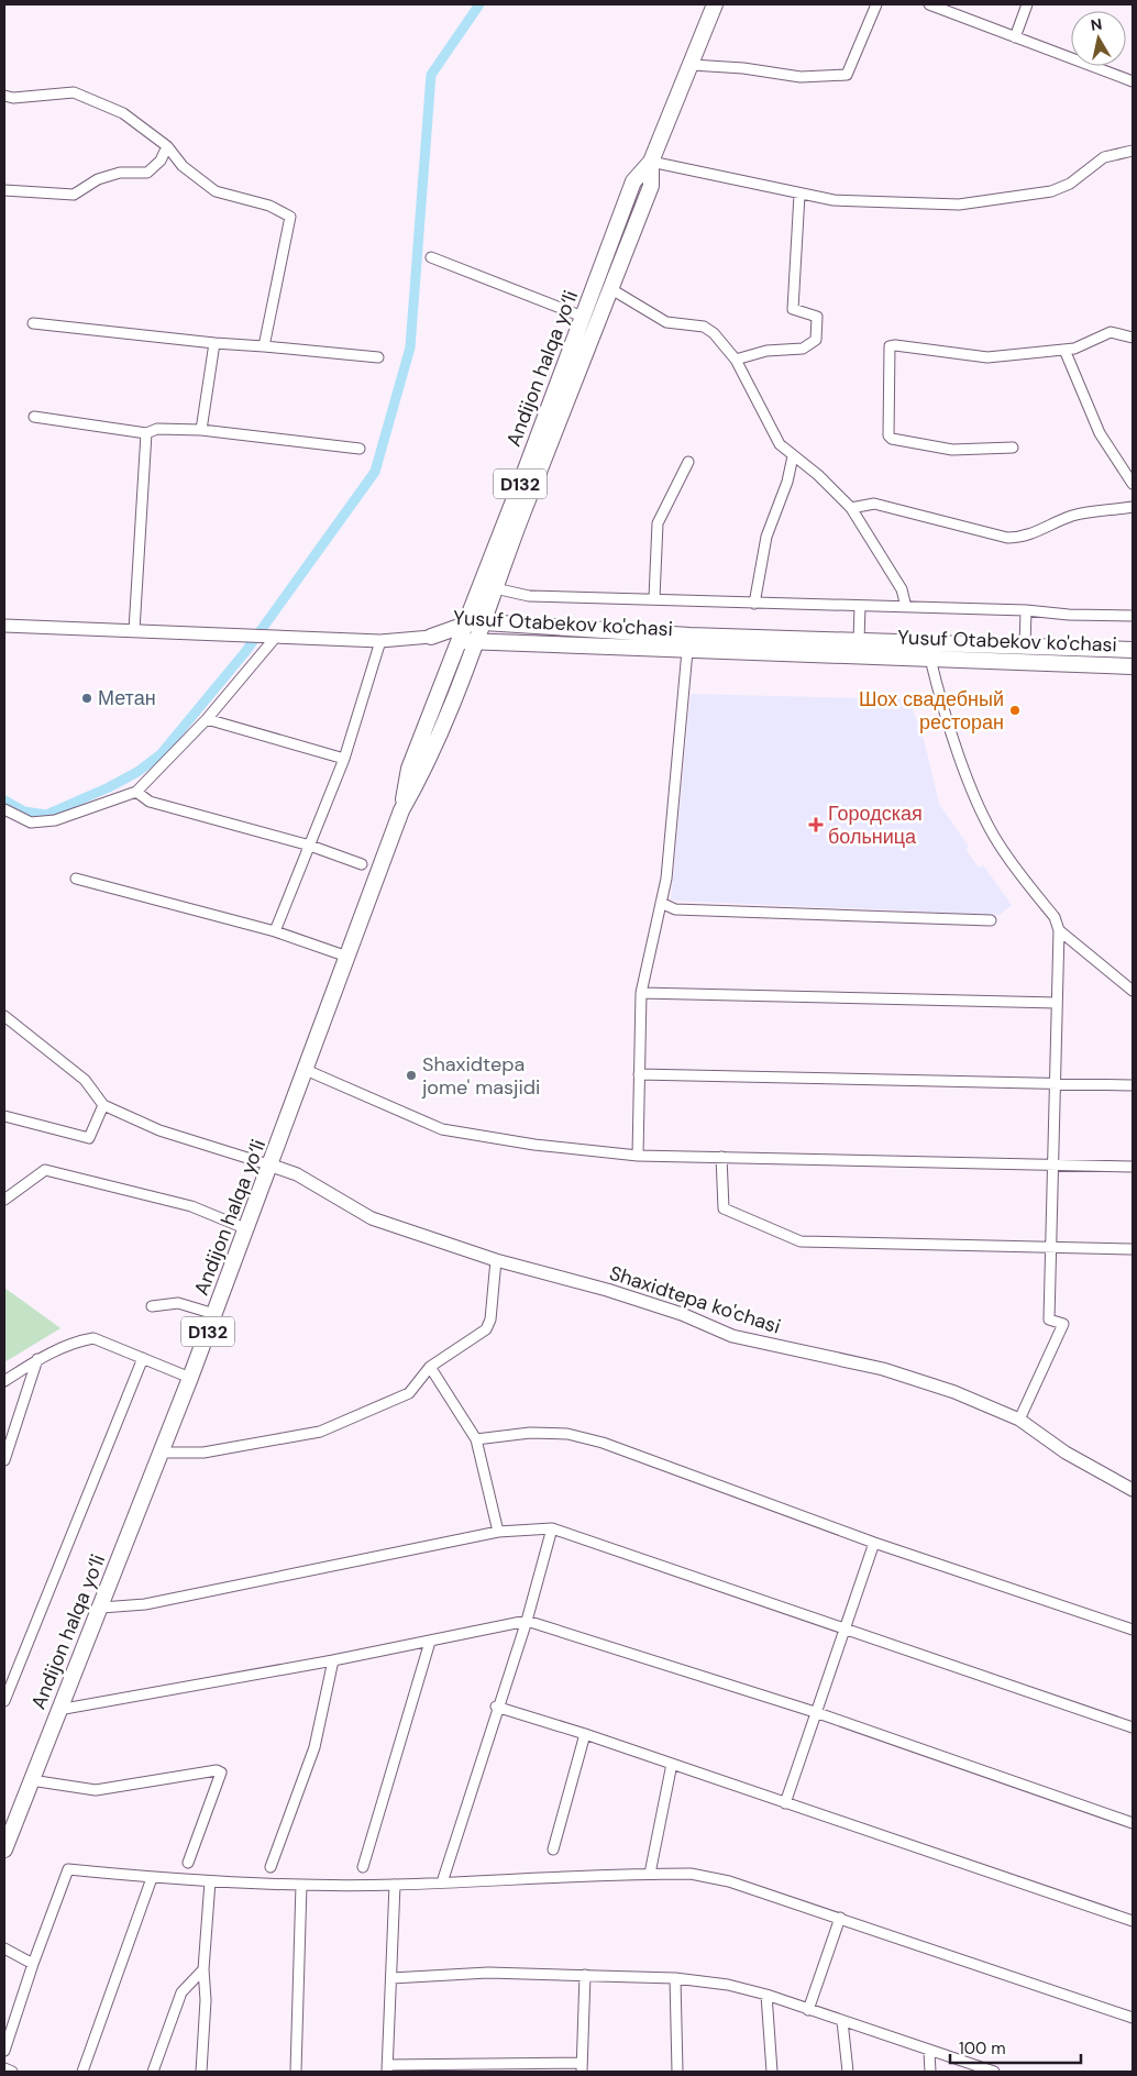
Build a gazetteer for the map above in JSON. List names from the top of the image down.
{
  "streets": {
    "main road": ["Andijon halqa yo‘li", "D132", "Yusuf Otabekov ko'chasi"],
    "street": ["Shaxidtepa ko'chasi"]
  },
  "crossings": [
    ["Andijon halqa yo‘li", "Yusuf Otabekov ko'chasi"],
    ["Andijon halqa yo‘li", "Shaxidtepa ko'chasi"]
  ],
  "places": {
    "other": ["Метан", "Шох свадебный ресторан", "Shaxidtepa jome' masjidi"],
    "health": ["Городская больница"]
  },
  "scale_bar": "100 m",
  "north": "top"
}
